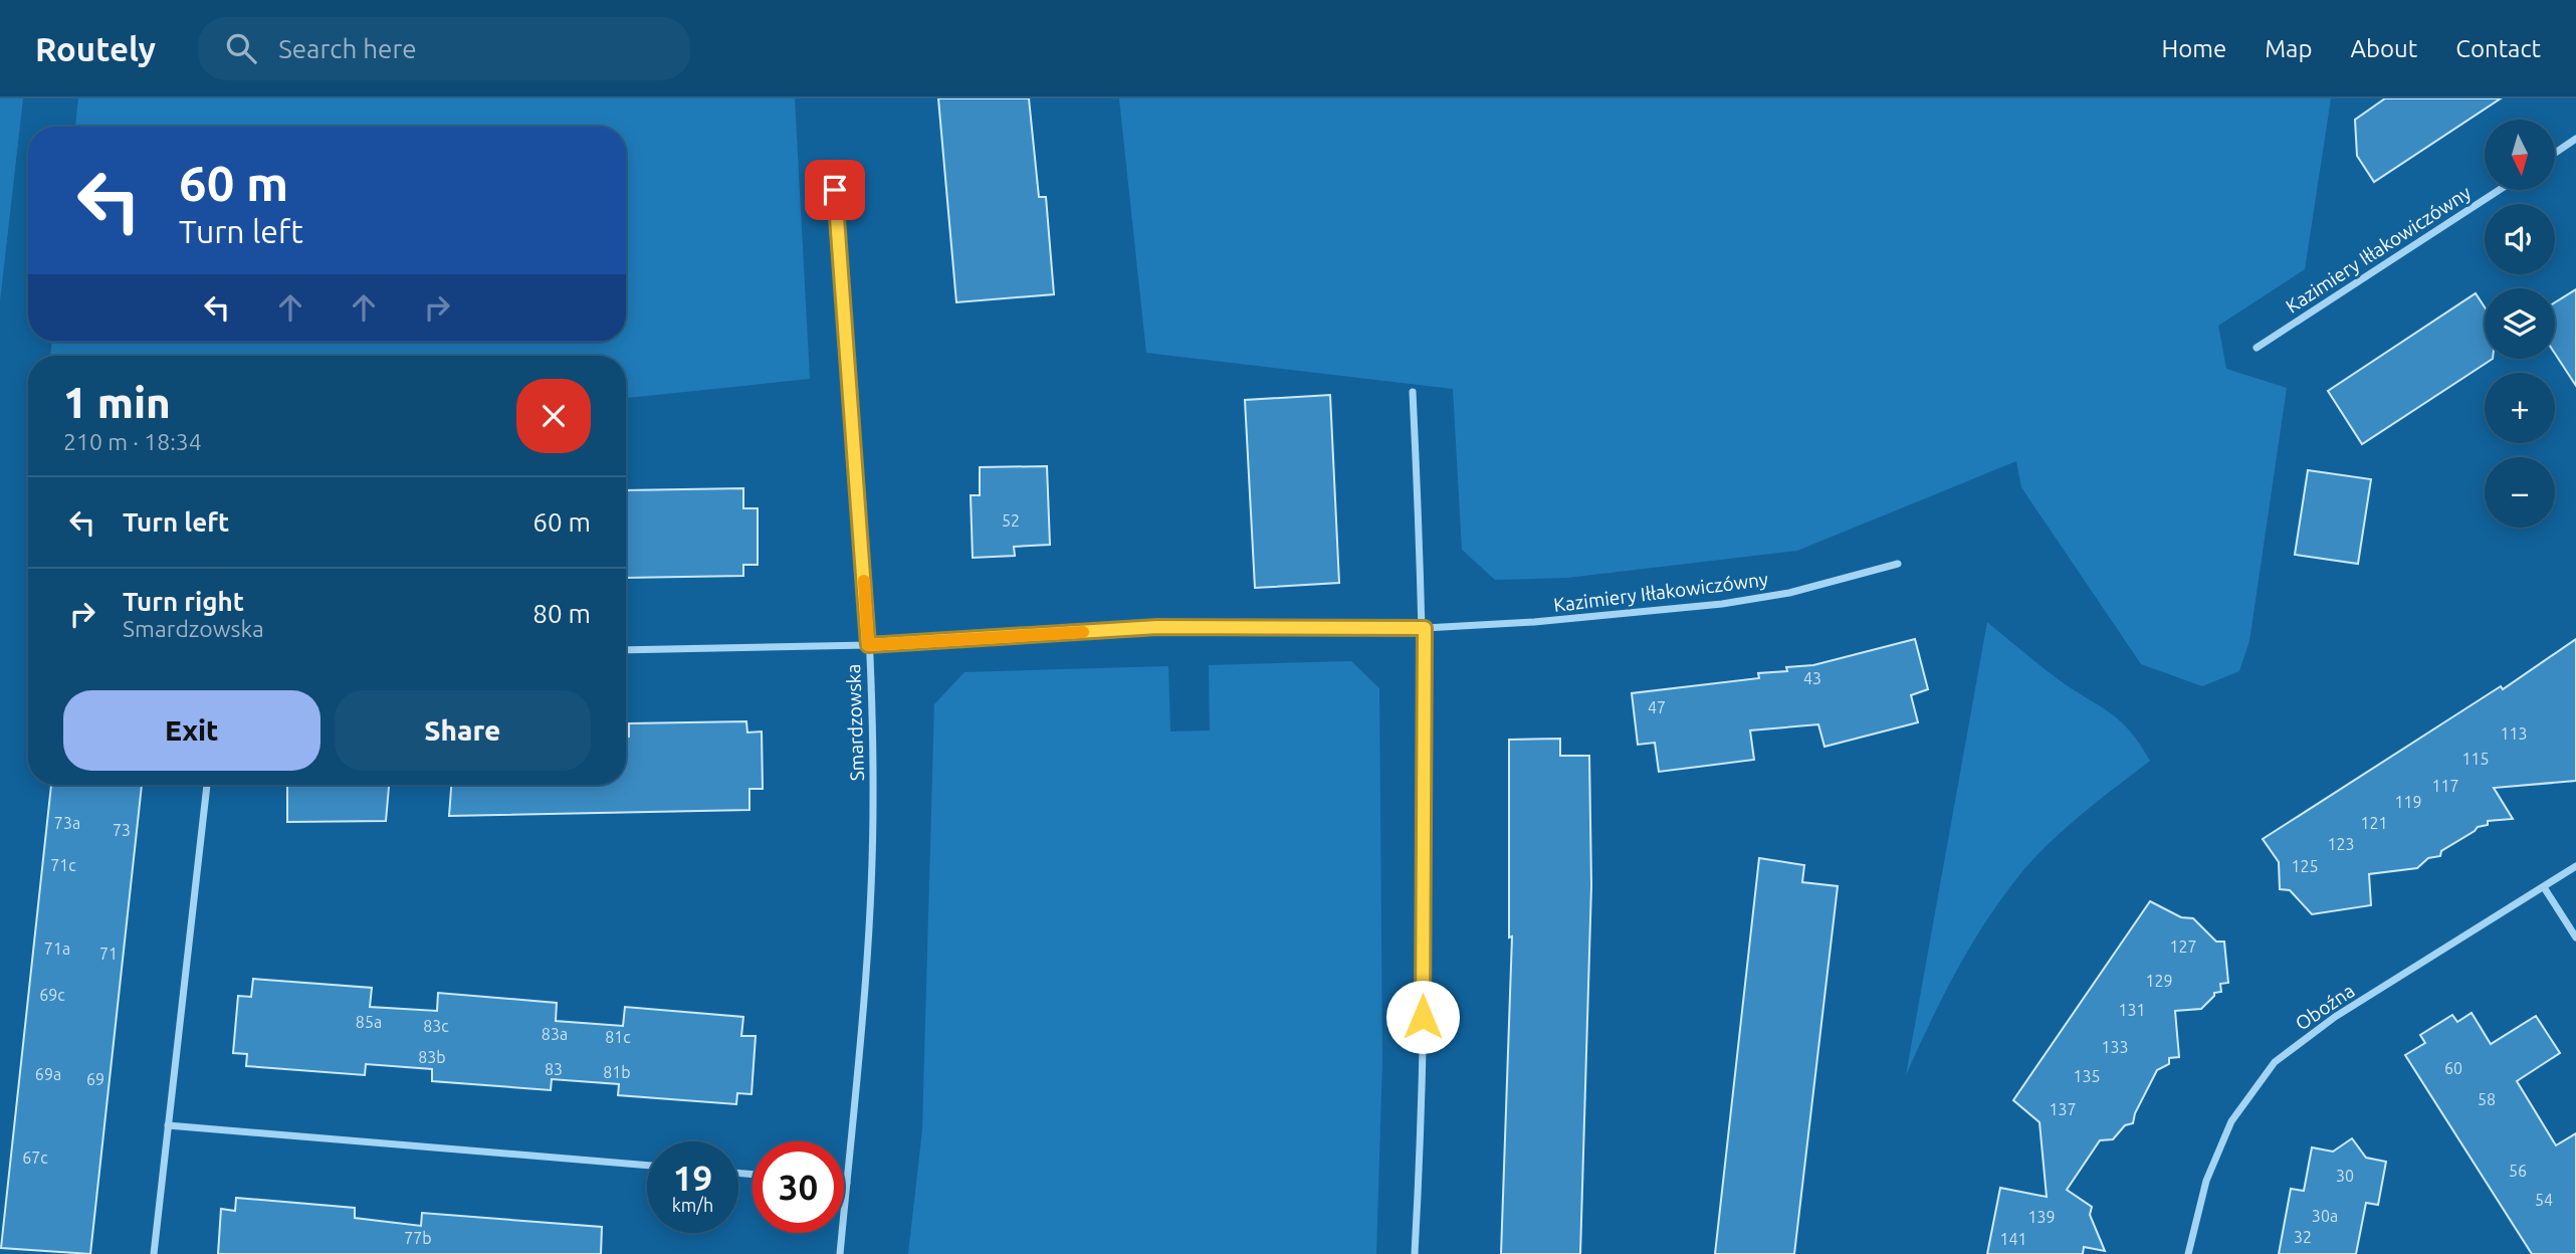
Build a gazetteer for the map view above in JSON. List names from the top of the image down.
{
  "streets": {
    "street": ["Kazimiery Iłłakowiczówny", "Smardzowska", "Oboźna"]
  },
  "crossings": [
    ["Kazimiery Iłłakowiczówny", "Smardzowska"]
  ],
  "house_numbers": [
    "52",
    "43",
    "47",
    "113",
    "115",
    "117",
    "119",
    "73a",
    "121",
    "73",
    "123",
    "71c",
    "125",
    "127",
    "71a",
    "71",
    "129",
    "69c",
    "131",
    "85a",
    "83c",
    "83a",
    "81c",
    "133",
    "83b",
    "60",
    "83",
    "81b",
    "69a",
    "135",
    "69",
    "58",
    "137",
    "67c",
    "56",
    "30",
    "54",
    "30a",
    "139",
    "32",
    "77b",
    "141"
  ],
  "north": "bottom",
  "page": {
    "header": "Routely",
    "search": "Search here",
    "nav": [
      "Home",
      "Map",
      "About",
      "Contact"
    ],
    "map_buttons": ["+", "−"],
    "turn": ["60 m", "Turn left"],
    "heading": ["1 min", "210 m · 18:34"],
    "list": [
      {
        "name": "Turn left",
        "value": "60 m"
      },
      {
        "name": "Turn right",
        "note": "Smardzowska",
        "value": "80 m"
      }
    ],
    "buttons": ["Exit", "Share"],
    "speed": "19 km/h",
    "limit": "30"
  }
}
